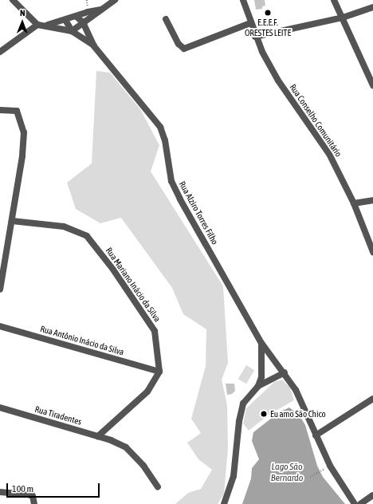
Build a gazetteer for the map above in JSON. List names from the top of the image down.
{
  "streets": {
    "street": [
      "Rua Conselho Comunitário",
      "Rua Alziro Torres Filho",
      "Rua Mariano Inácio da Silva",
      "Rua Antônio Inácio da Silva",
      "Rua Tiradentes"
    ]
  },
  "crossings": [
    ["Rua Mariano Inácio da Silva", "Rua Antônio Inácio da Silva"]
  ],
  "water": ["Lago São Bernardo"],
  "places": ["E.E.E.F. ORESTES LEITE", "Eu amo São Chico"],
  "scale_bar": "100 m",
  "north": "top"
}
